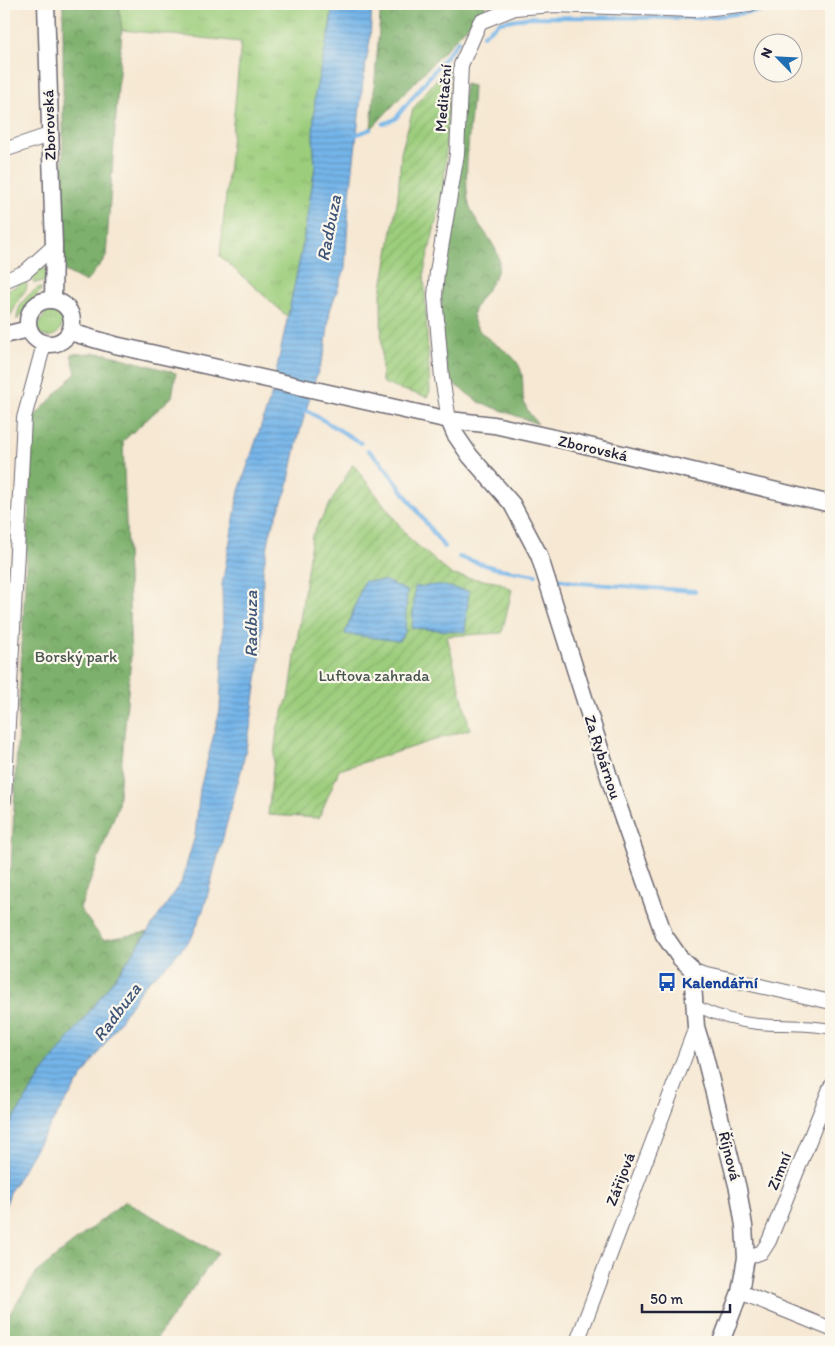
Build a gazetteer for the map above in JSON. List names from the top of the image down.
{
  "streets": {
    "street": [
      "Meditační",
      "Zborovská",
      "Za Rybárnou",
      "Říjnová",
      "Zimní",
      "Zářijová"
    ]
  },
  "crossings": [
    ["Meditační", "Zborovská"],
    ["Meditační", "Za Rybárnou"],
    ["Zborovská", "Za Rybárnou"],
    ["Za Rybárnou", "Říjnová"],
    ["Říjnová", "Zimní"],
    ["Říjnová", "Zářijová"]
  ],
  "water": ["Radbuza"],
  "parks": ["Borský park", "Luftova zahrada"],
  "places": {
    "bus stop": ["Kalendářní"]
  },
  "scale_bar": "50 m",
  "north": "top left"
}
